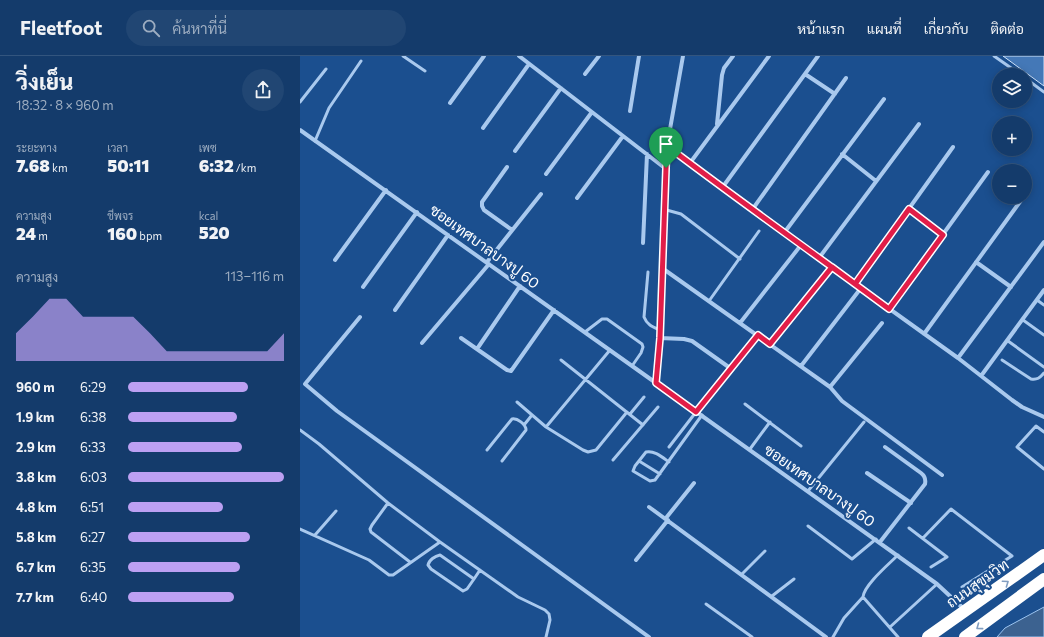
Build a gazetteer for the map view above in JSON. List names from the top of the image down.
{
  "streets": {
    "highway": ["ถนนสุขุมวิท"],
    "street": ["ซอยเทศบาลบางปู 60"]
  },
  "crossings": [
    ["ซอยเทศบาลบางปู 60", "ถนนสุขุมวิท"]
  ],
  "page": {
    "header": "Fleetfoot",
    "search": "ค้นหาที่นี่",
    "nav": [
      "หน้าแรก",
      "แผนที่",
      "เกี่ยวกับ",
      "ติดต่อ"
    ],
    "heading": ["วิ่งเย็น", "18:32 · 8 × 960 m"],
    "map_buttons": ["+", "−"],
    "stats": [
      ["ระยะทาง", "7.68 km"],
      ["เวลา", "50:11"],
      ["เพซ", "6:32 /km"],
      ["ความสูง", "24 m"],
      ["ชีพจร", "160 bpm"],
      ["kcal", "520"]
    ],
    "chart": ["ความสูง", "113–116 m"],
    "list": [
      {
        "name": "960 m",
        "note": "6:29"
      },
      {
        "name": "1.9 km",
        "note": "6:38"
      },
      {
        "name": "2.9 km",
        "note": "6:33"
      },
      {
        "name": "3.8 km",
        "note": "6:03"
      },
      {
        "name": "4.8 km",
        "note": "6:51"
      },
      {
        "name": "5.8 km",
        "note": "6:27"
      },
      {
        "name": "6.7 km",
        "note": "6:35"
      },
      {
        "name": "7.7 km",
        "note": "6:40"
      }
    ]
  }
}
